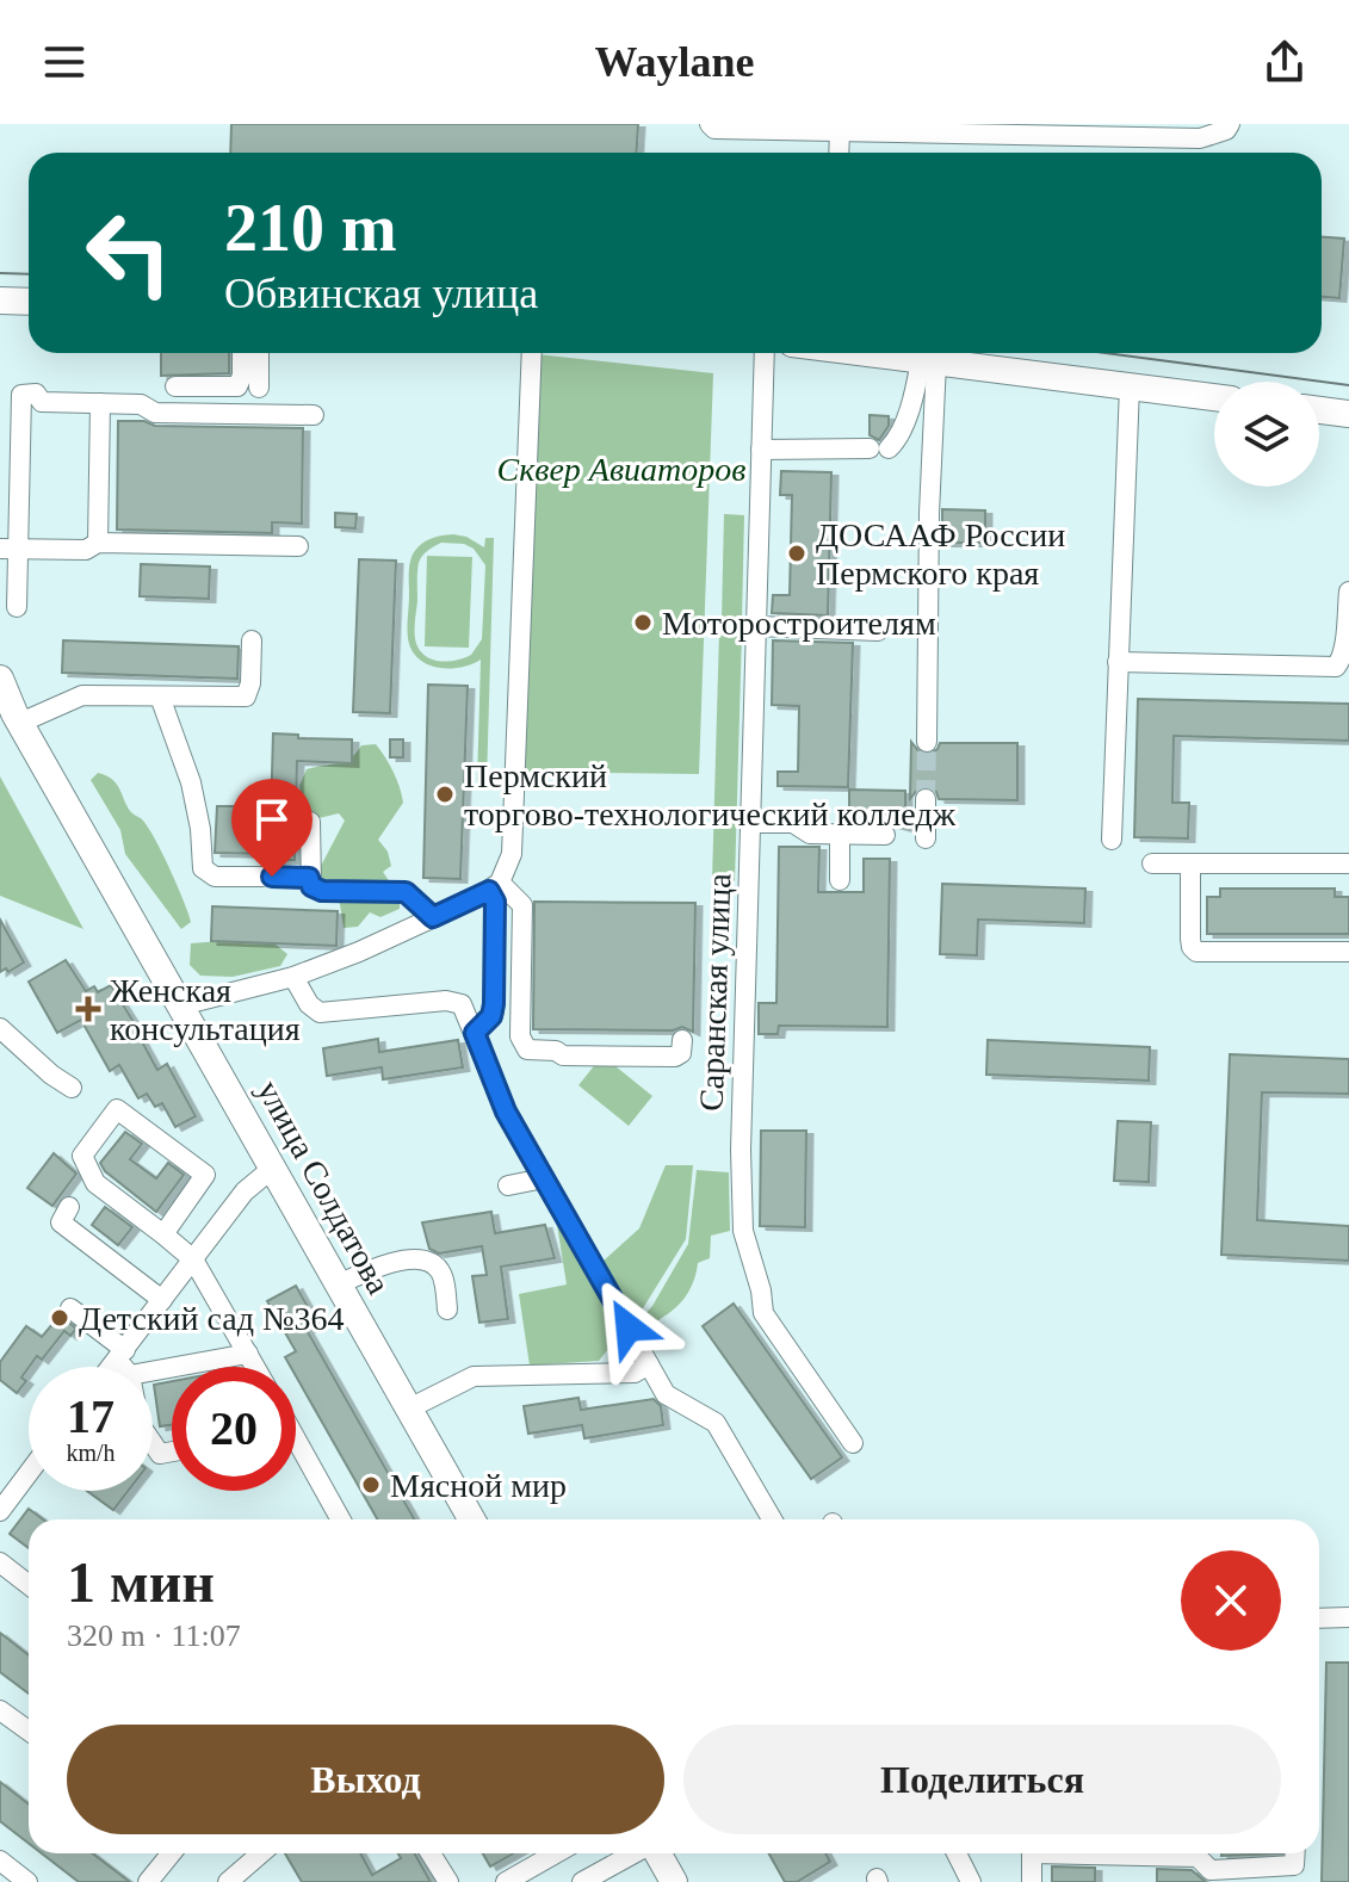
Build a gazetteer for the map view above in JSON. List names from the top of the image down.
{
  "streets": {
    "main road": ["улица Солдатова"],
    "street": ["Саранская улица"]
  },
  "parks": ["Сквер Авиаторов"],
  "places": {
    "other": [
      "ДОСААФ России Пермского края",
      "Моторостроителям",
      "Пермский торгово-технологический колледж",
      "Детский сад №364",
      "Мясной мир"
    ],
    "health": ["Женская консультация"]
  },
  "page": {
    "header": "Waylane",
    "turn": ["210 m", "Обвинская улица"],
    "speed": "17 km/h",
    "limit": "20",
    "heading": ["1 мин", "320 m · 11:07"],
    "buttons": ["Выход", "Поделиться"]
  }
}
